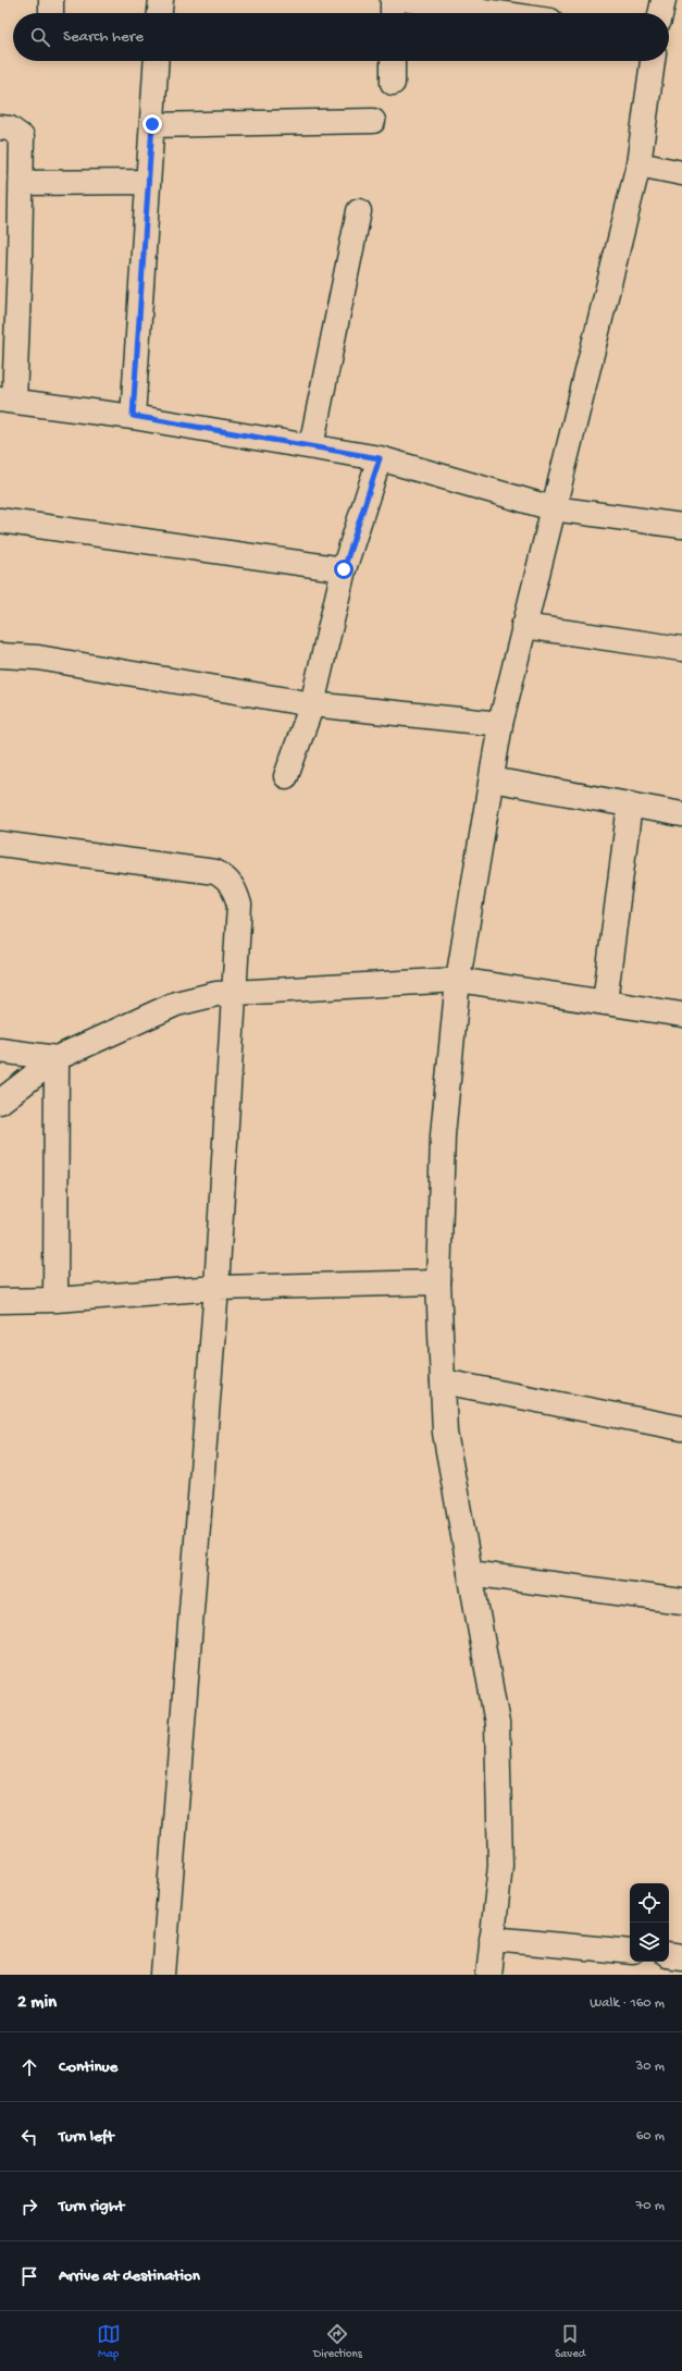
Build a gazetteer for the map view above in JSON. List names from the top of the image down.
{
  "page": {
    "search": "Search here",
    "heading": ["2 min", "Walk · 160 m"],
    "list": [
      ["Continue", "30 m"],
      ["Turn left", "60 m"],
      ["Turn right", "70 m"],
      "Arrive at destination"
    ],
    "nav": ["Map", "Directions", "Saved"]
  }
}
